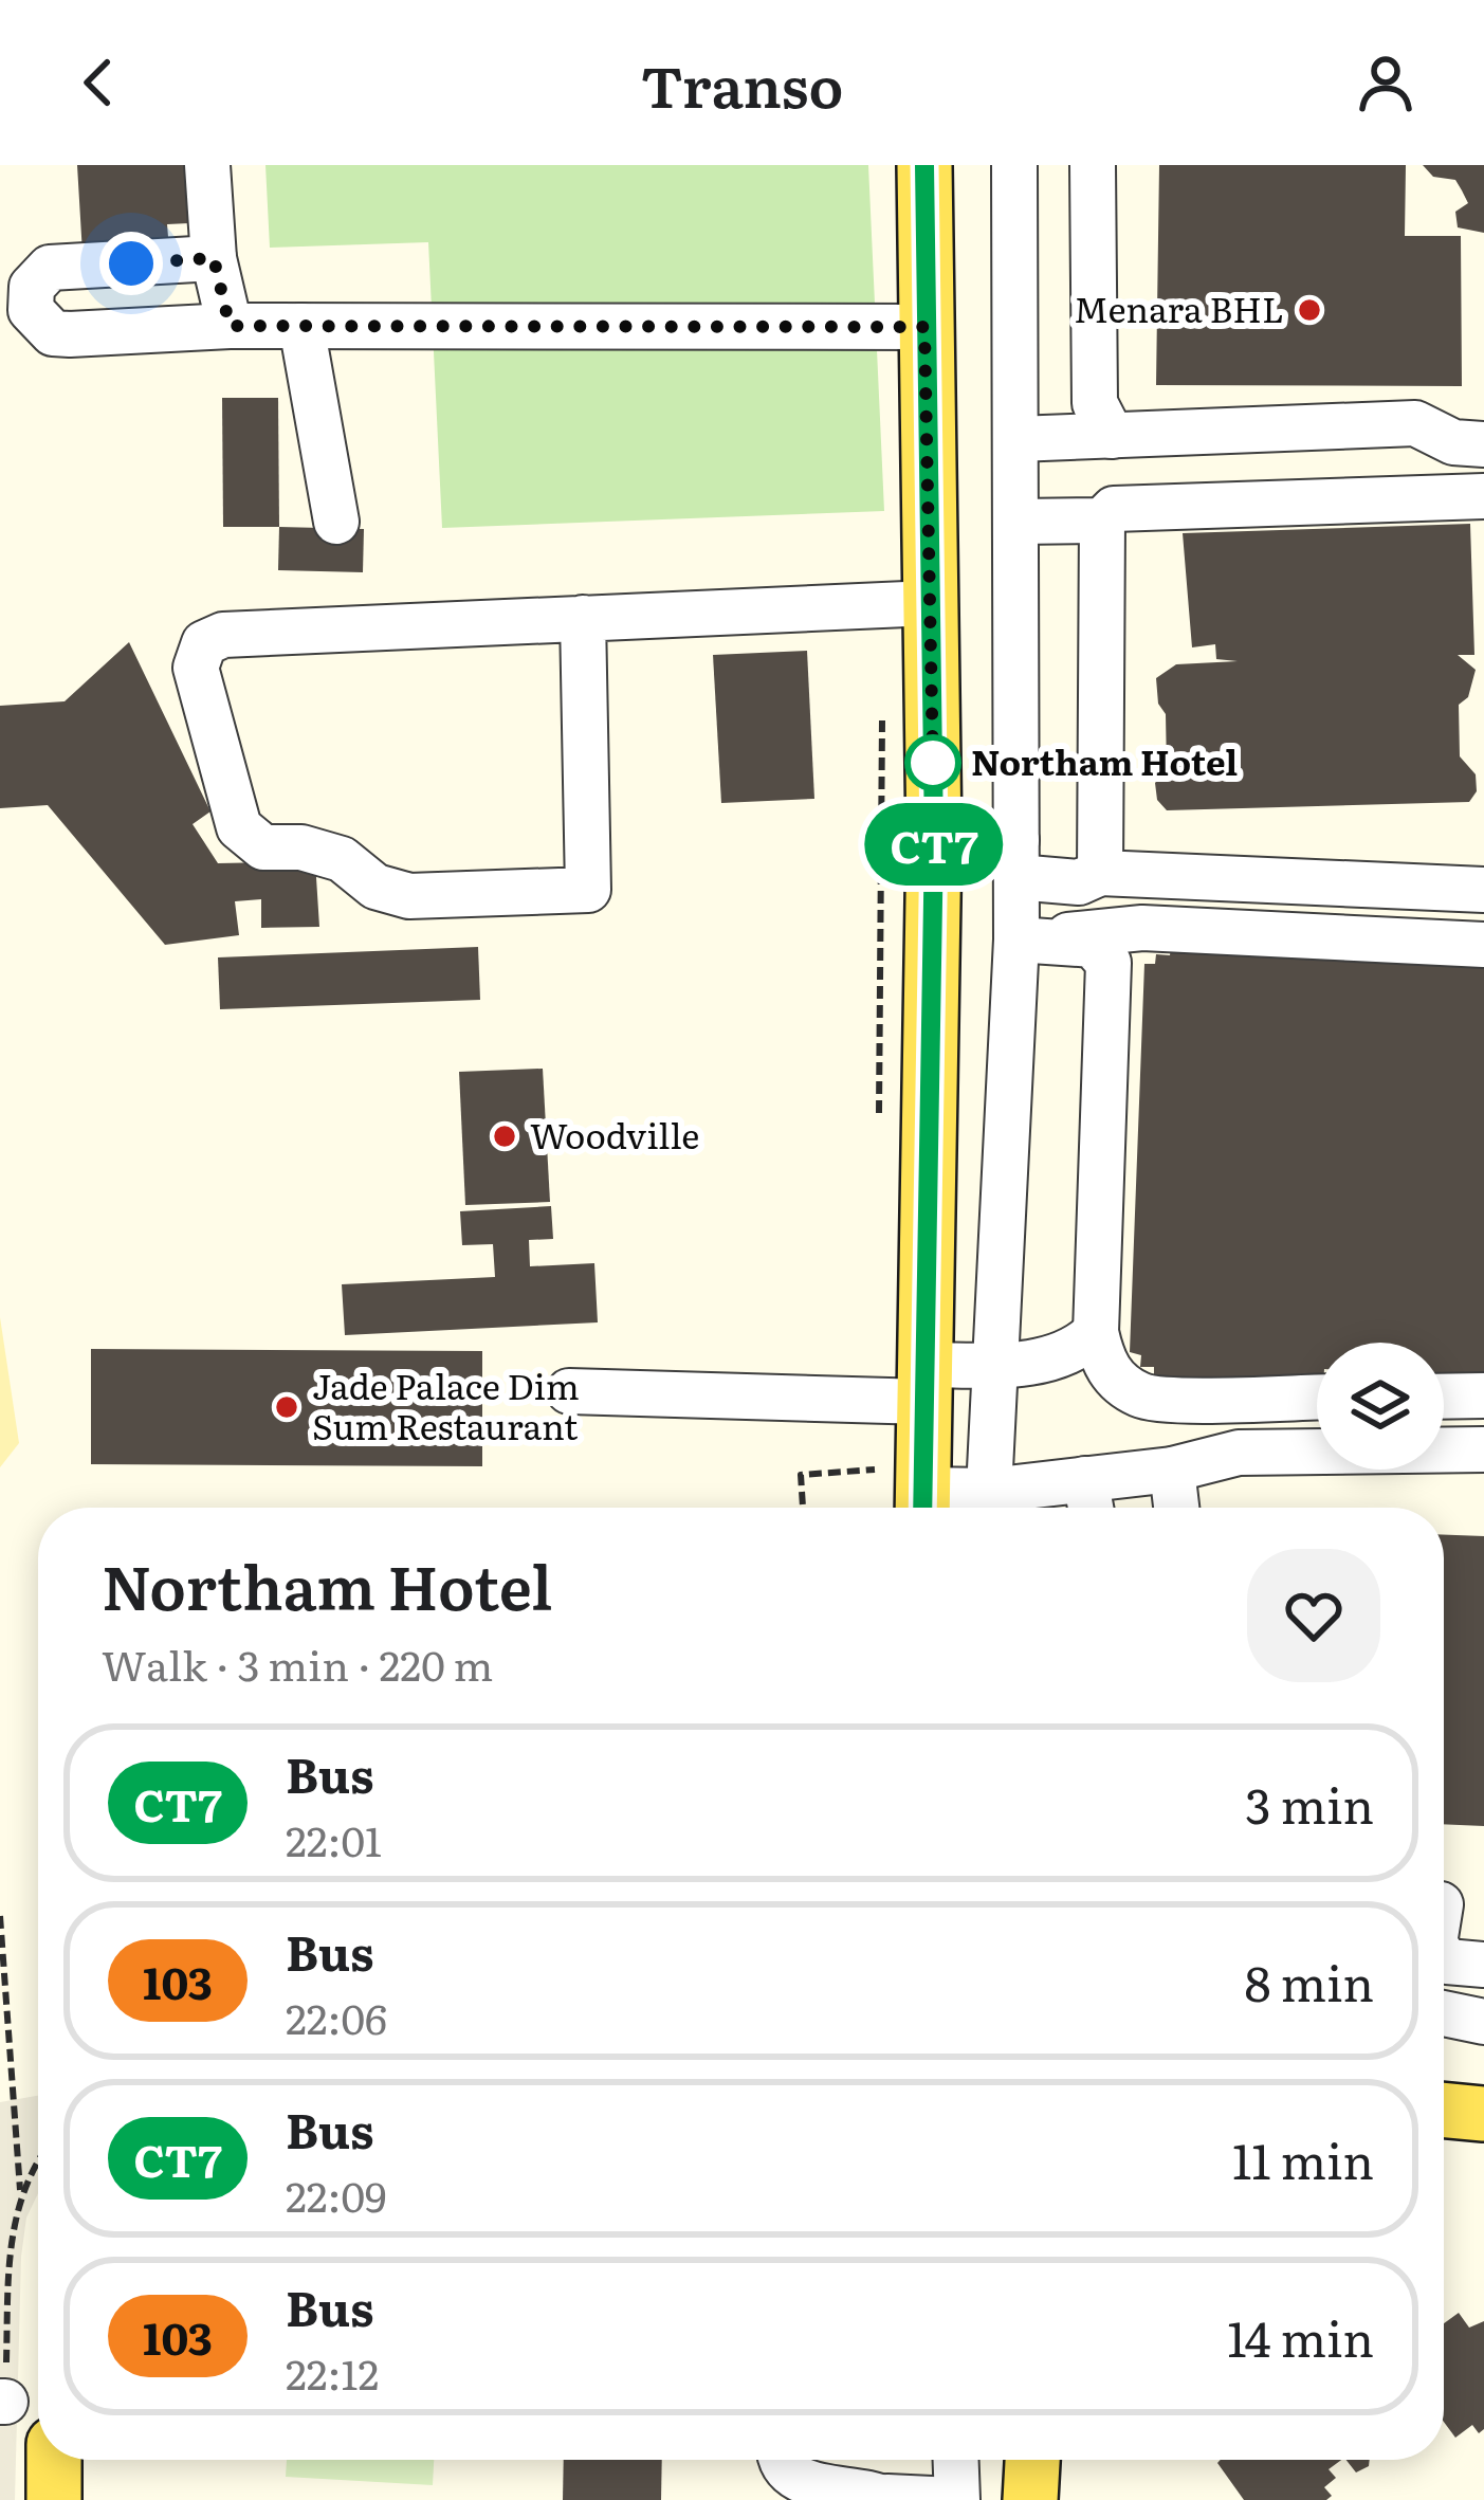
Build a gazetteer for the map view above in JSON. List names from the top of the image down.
{
  "places": [
    "Menara BHL",
    "Northam Hotel",
    "Woodville",
    "Jade Palace Dim Sum Restaurant"
  ],
  "lines": ["bus line CT7"],
  "page": {
    "header": "Transo",
    "on_map": "CT7",
    "heading": ["Northam Hotel", "Walk · 3 min · 220 m"],
    "list": [
      {
        "mark": "CT7",
        "name": "Bus",
        "note": "22:01",
        "value": "3 min"
      },
      {
        "mark": "103",
        "name": "Bus",
        "note": "22:06",
        "value": "8 min"
      },
      {
        "mark": "CT7",
        "name": "Bus",
        "note": "22:09",
        "value": "11 min"
      },
      {
        "mark": "103",
        "name": "Bus",
        "note": "22:12",
        "value": "14 min"
      }
    ]
  }
}
